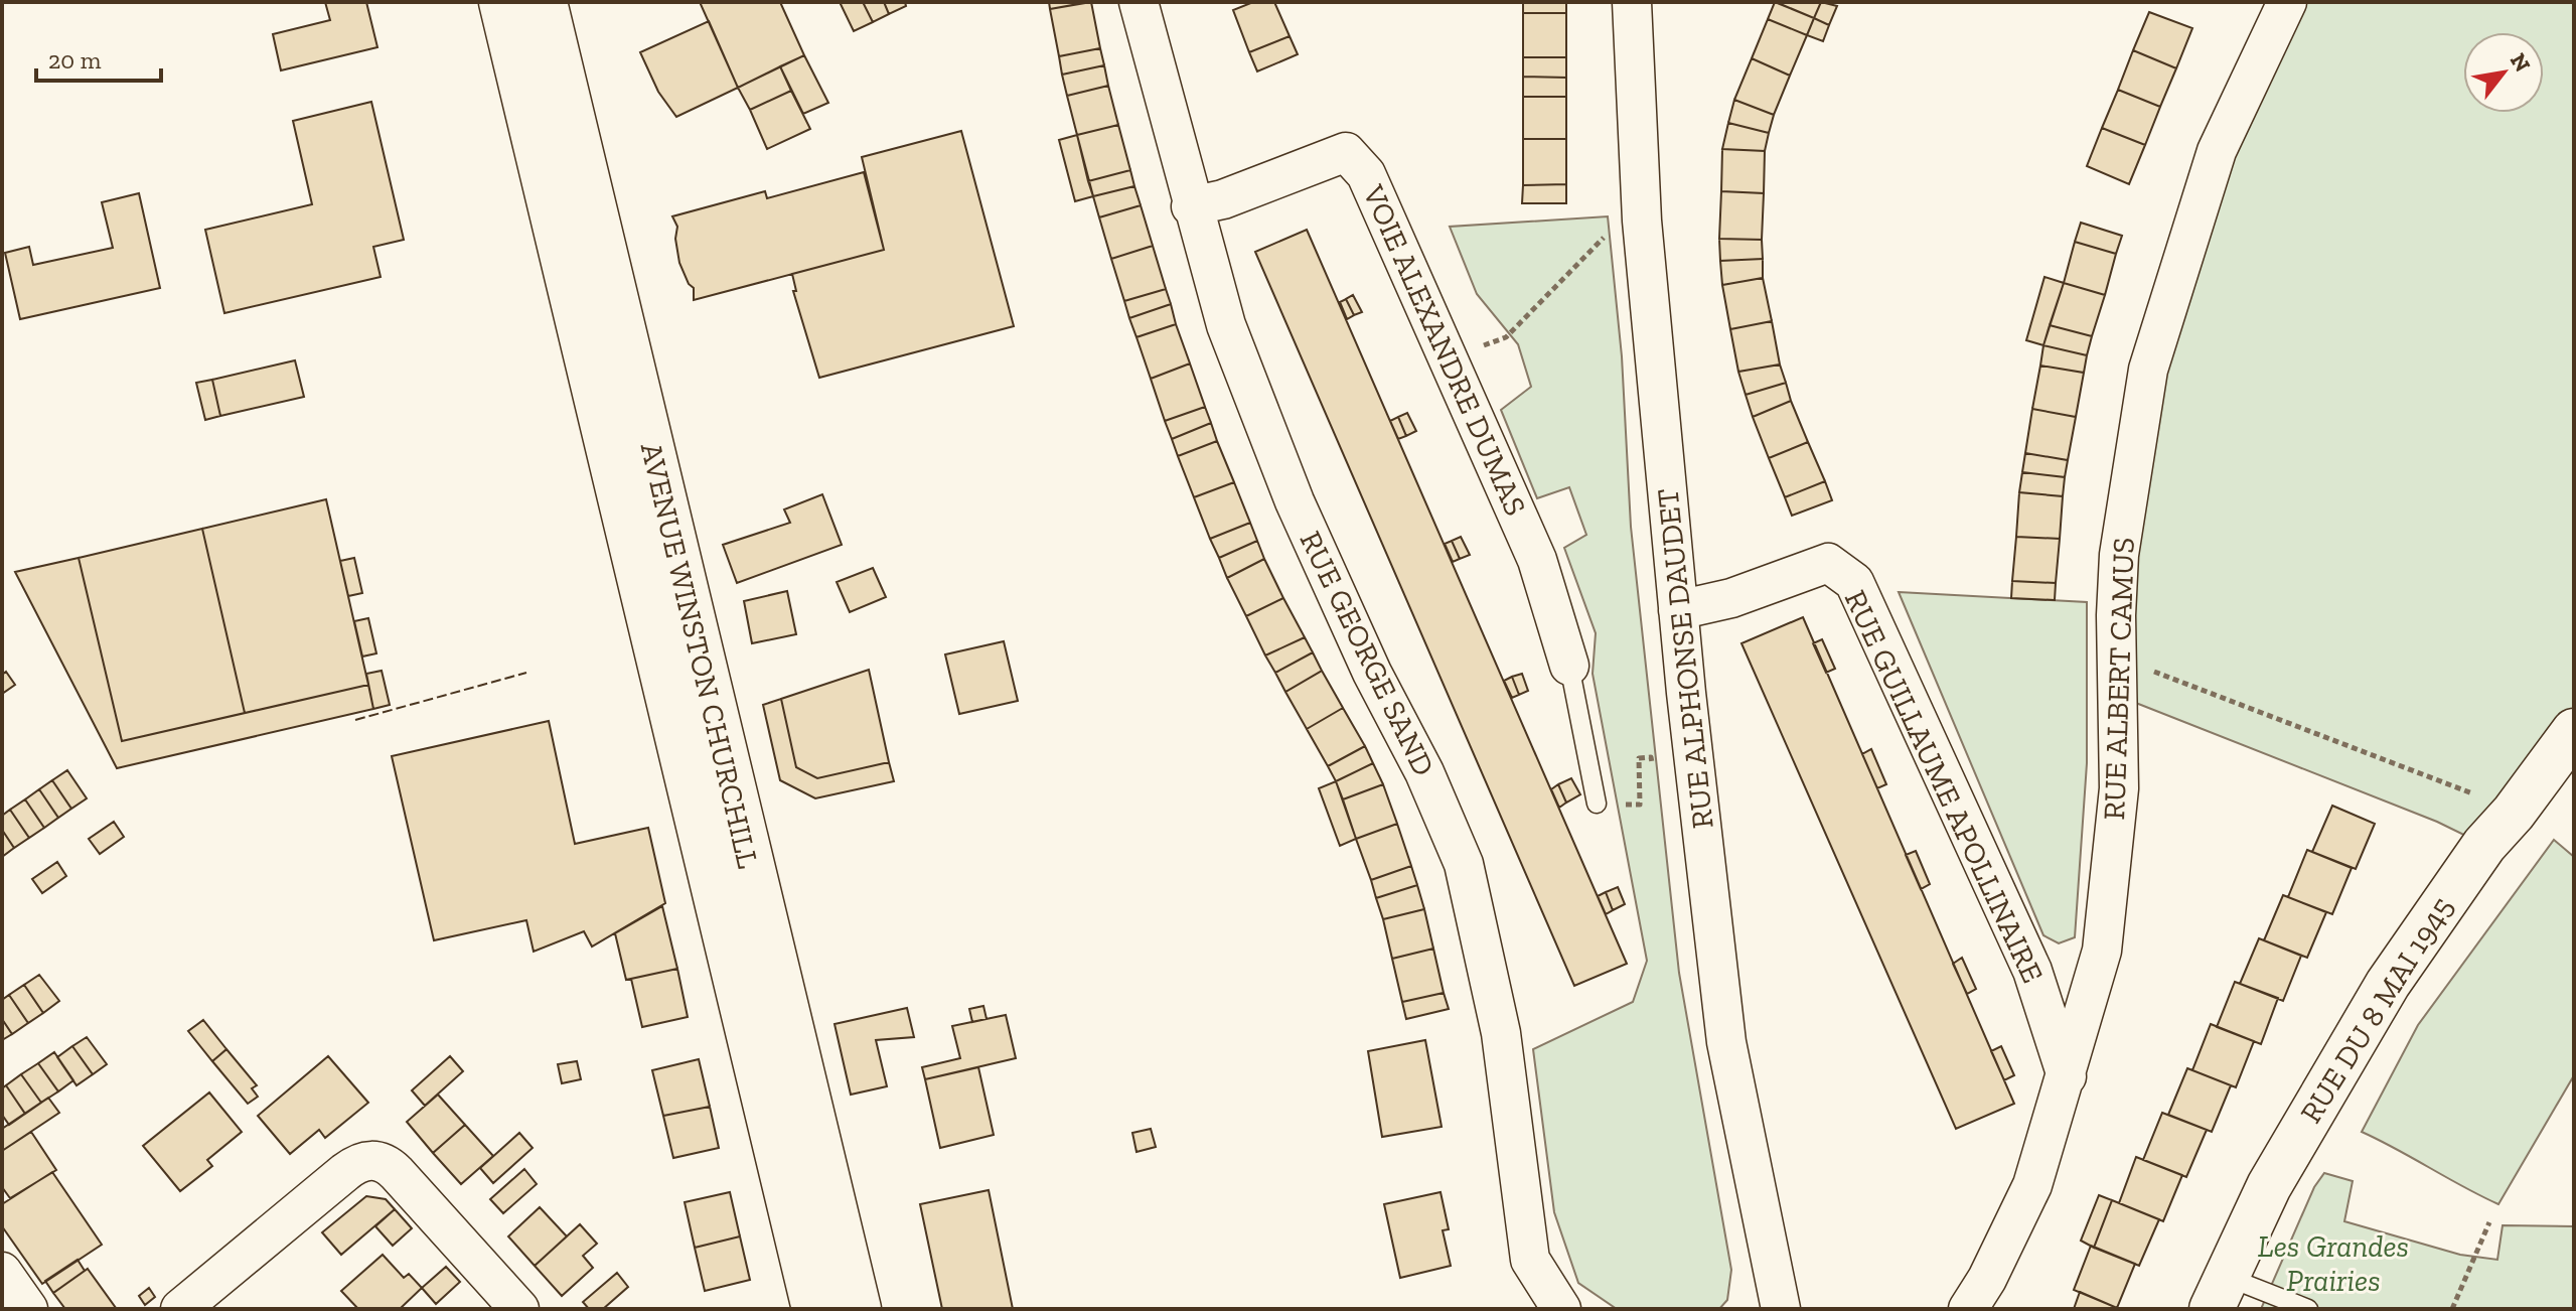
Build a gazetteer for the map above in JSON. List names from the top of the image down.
{
  "streets": {
    "main road": ["AVENUE WINSTON CHURCHILL", "RUE DU 8 MAI 1945"],
    "street": [
      "VOIE ALEXANDRE DUMAS",
      "RUE GEORGE SAND",
      "RUE ALPHONSE DAUDET",
      "RUE ALBERT CAMUS",
      "RUE GUILLAUME APOLLINAIRE"
    ]
  },
  "crossings": [
    ["VOIE ALEXANDRE DUMAS", "RUE GEORGE SAND"],
    ["RUE ALPHONSE DAUDET", "RUE GUILLAUME APOLLINAIRE"],
    ["RUE ALBERT CAMUS", "RUE GUILLAUME APOLLINAIRE"]
  ],
  "parks": ["Les Grandes Prairies"],
  "scale_bar": "20 m",
  "north": "top right"
}
